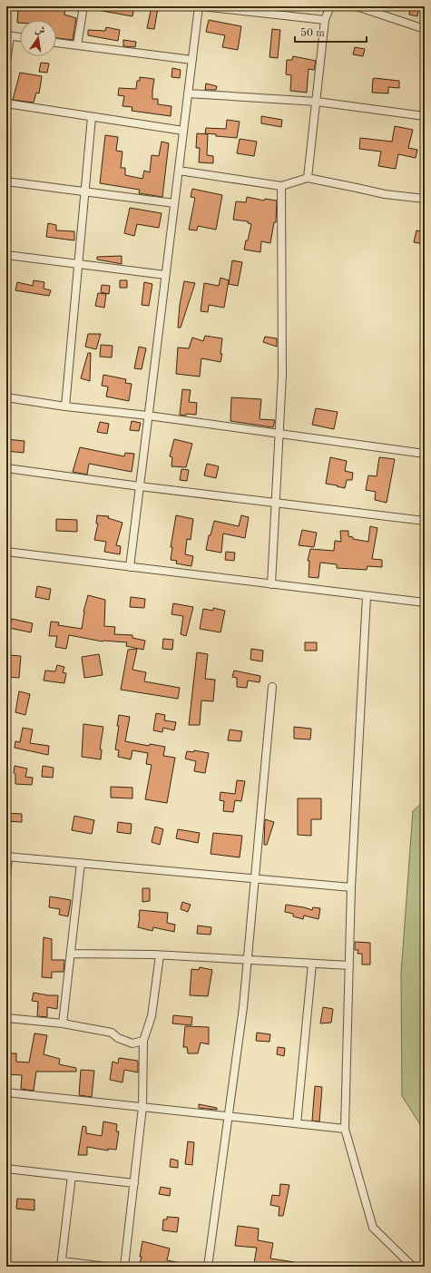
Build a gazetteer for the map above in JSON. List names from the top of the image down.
{
  "scale_bar": "50 m",
  "north": "top"
}
